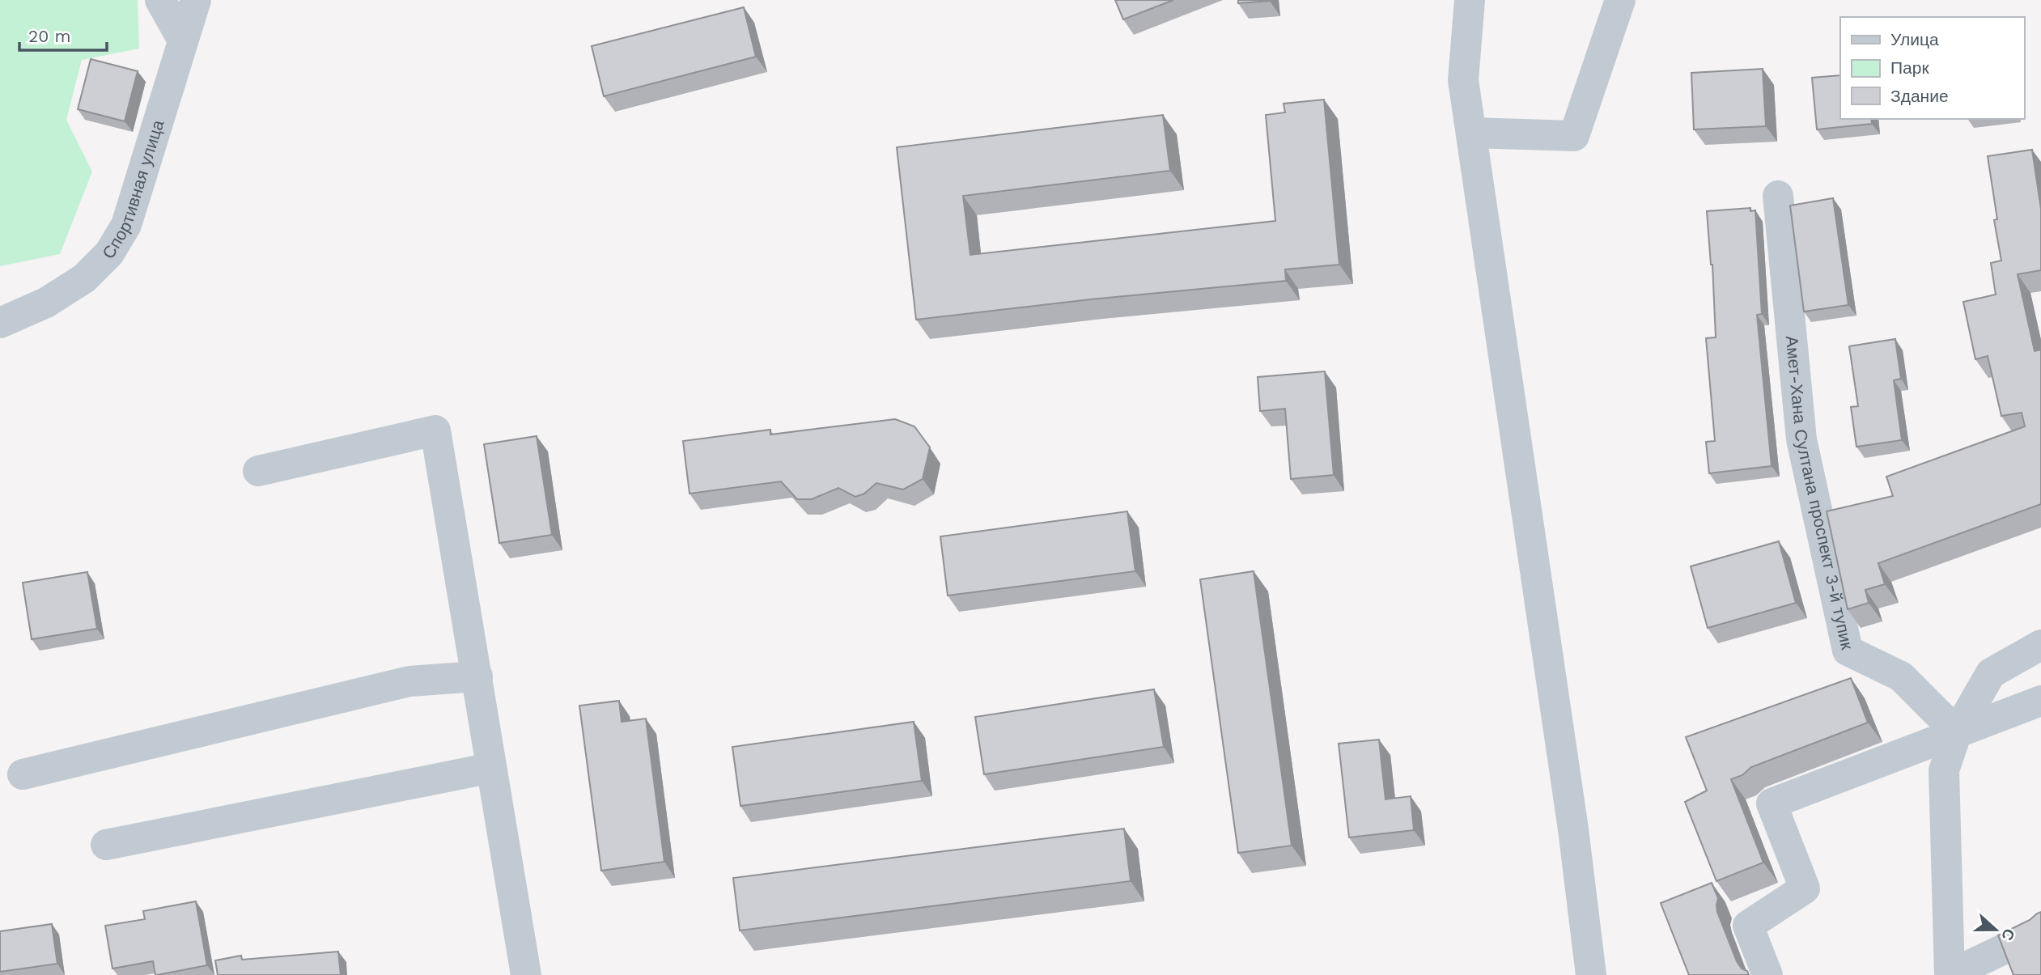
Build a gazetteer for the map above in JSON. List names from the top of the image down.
{
  "streets": {
    "street": ["Спортивная улица", "Амет-Хана Султана проспект 3-й тупик"]
  },
  "legend": ["Улица", "Парк", "Здание"],
  "scale_bar": "20 m",
  "north": "right"
}
